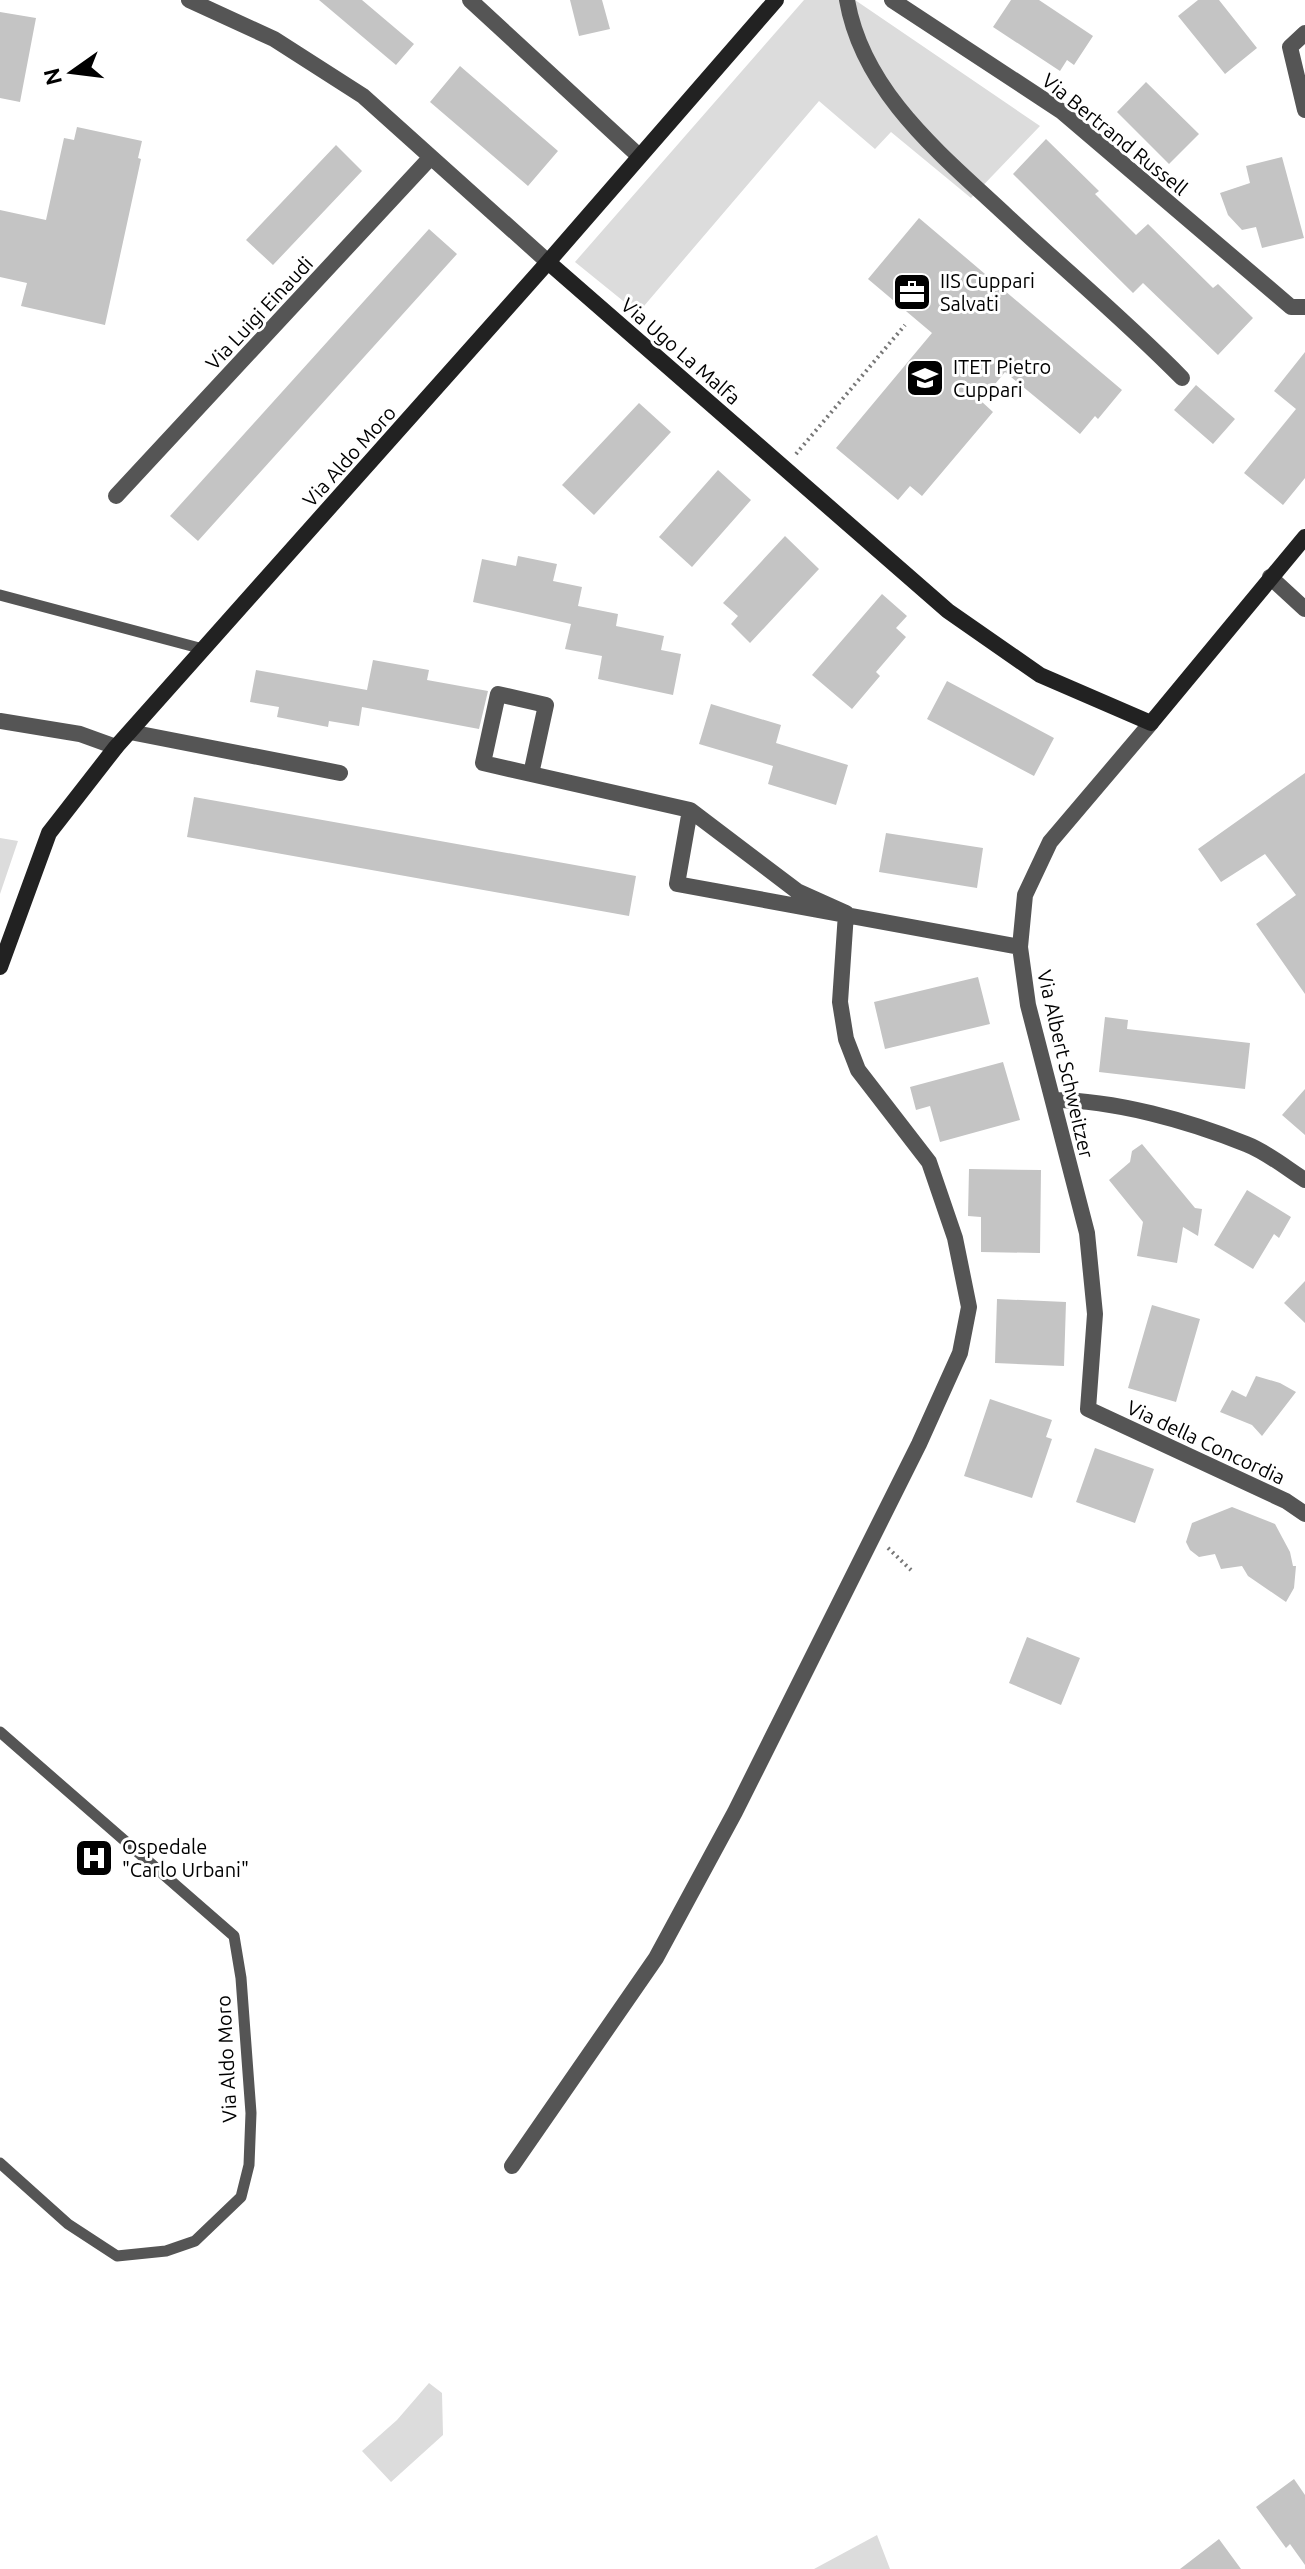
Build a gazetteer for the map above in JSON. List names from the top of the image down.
{
  "streets": {
    "street": [
      "Via Bertrand Russell",
      "Via Luigi Einaudi",
      "Via Ugo La Malfa",
      "Via Aldo Moro",
      "Via Albert Schweitzer",
      "Via della Concordia"
    ]
  },
  "crossings": [
    ["Via Luigi Einaudi", "Via Ugo La Malfa"],
    ["Via Ugo La Malfa", "Via Aldo Moro"],
    ["Via Ugo La Malfa", "Via Albert Schweitzer"],
    ["Via Albert Schweitzer", "Via della Concordia"]
  ],
  "places": {
    "office": ["IIS Cuppari Salvati"],
    "school or university": ["ITET Pietro Cuppari"],
    "hospital": ["Ospedale \"Carlo Urbani\""]
  },
  "north": "left"
}
